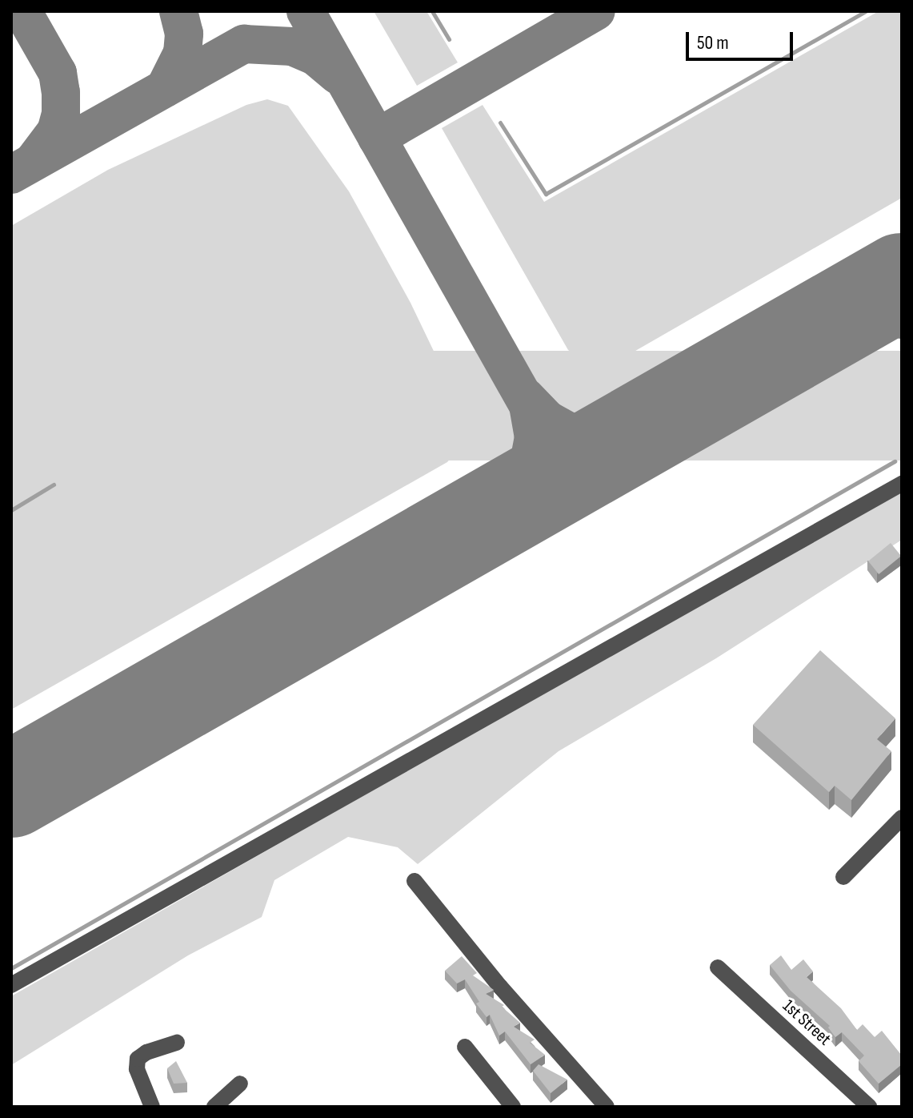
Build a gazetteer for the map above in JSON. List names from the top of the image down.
{
  "streets": {
    "street": ["1st Street"]
  },
  "scale_bar": "50 m"
}
